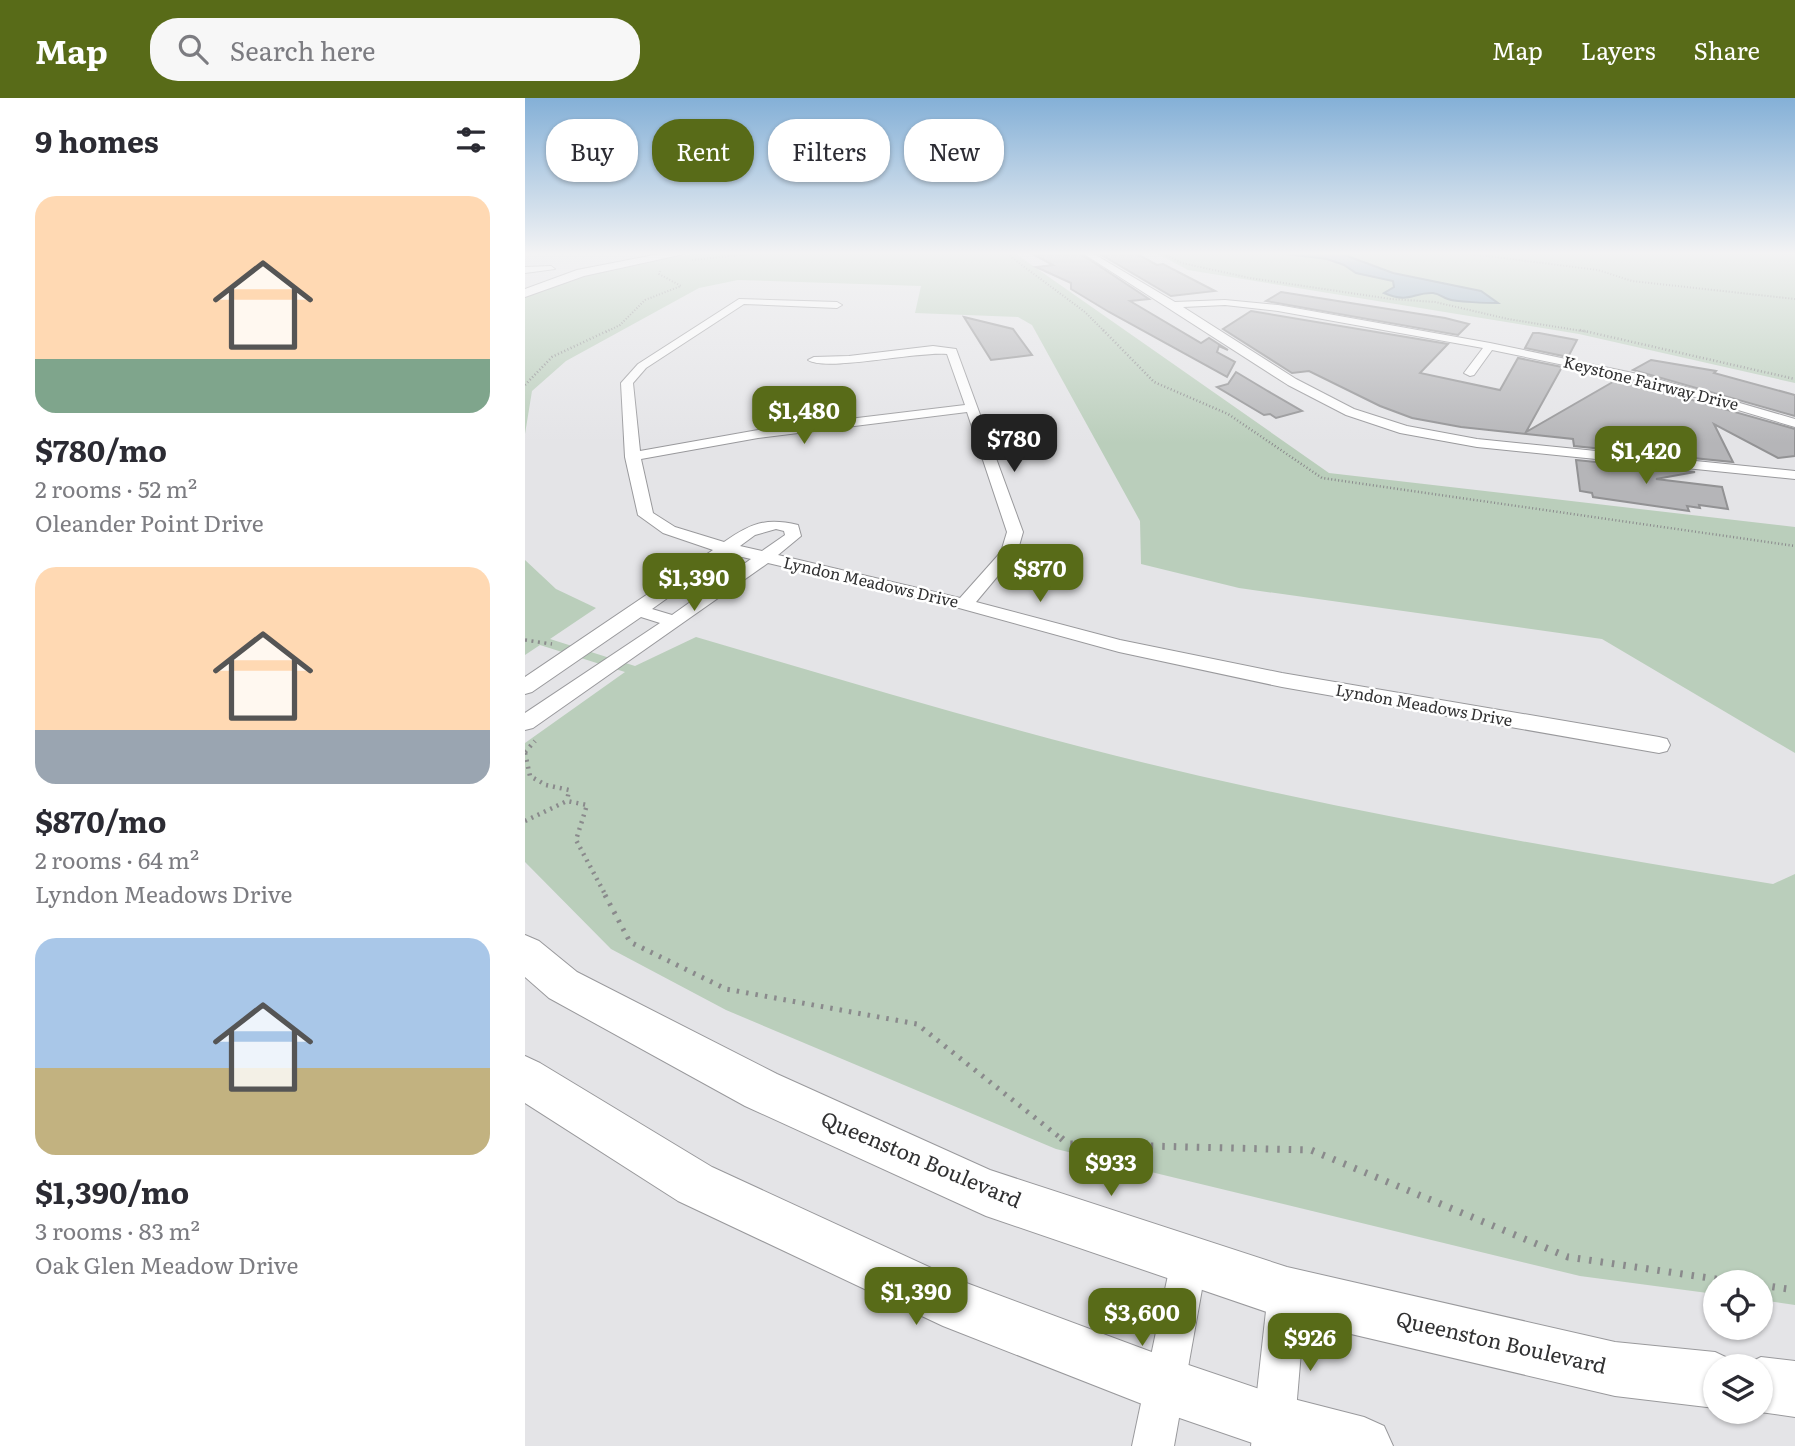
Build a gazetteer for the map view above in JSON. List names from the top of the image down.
{
  "streets": {
    "main road": ["Queenston Boulevard"],
    "street": ["Keystone Fairway Drive", "Lyndon Meadows Drive"]
  },
  "page": {
    "header": "Map",
    "search": "Search here",
    "nav": ["Map", "Layers", "Share"],
    "heading": "9 homes",
    "chip": [
      "Buy",
      "Rent",
      "Filters",
      "New"
    ],
    "list": [
      {
        "name": "$780/mo",
        "note": "2 rooms · 52 m² · Oleander Point Drive"
      },
      {
        "name": "$870/mo",
        "note": "2 rooms · 64 m² · Lyndon Meadows Drive"
      },
      {
        "name": "$1,390/mo",
        "note": "3 rooms · 83 m² · Oak Glen Meadow Drive"
      }
    ],
    "price": [
      "$1,480",
      "$780",
      "$1,420",
      "$870",
      "$1,390",
      "$933",
      "$1,390",
      "$3,600",
      "$926"
    ]
  }
}
